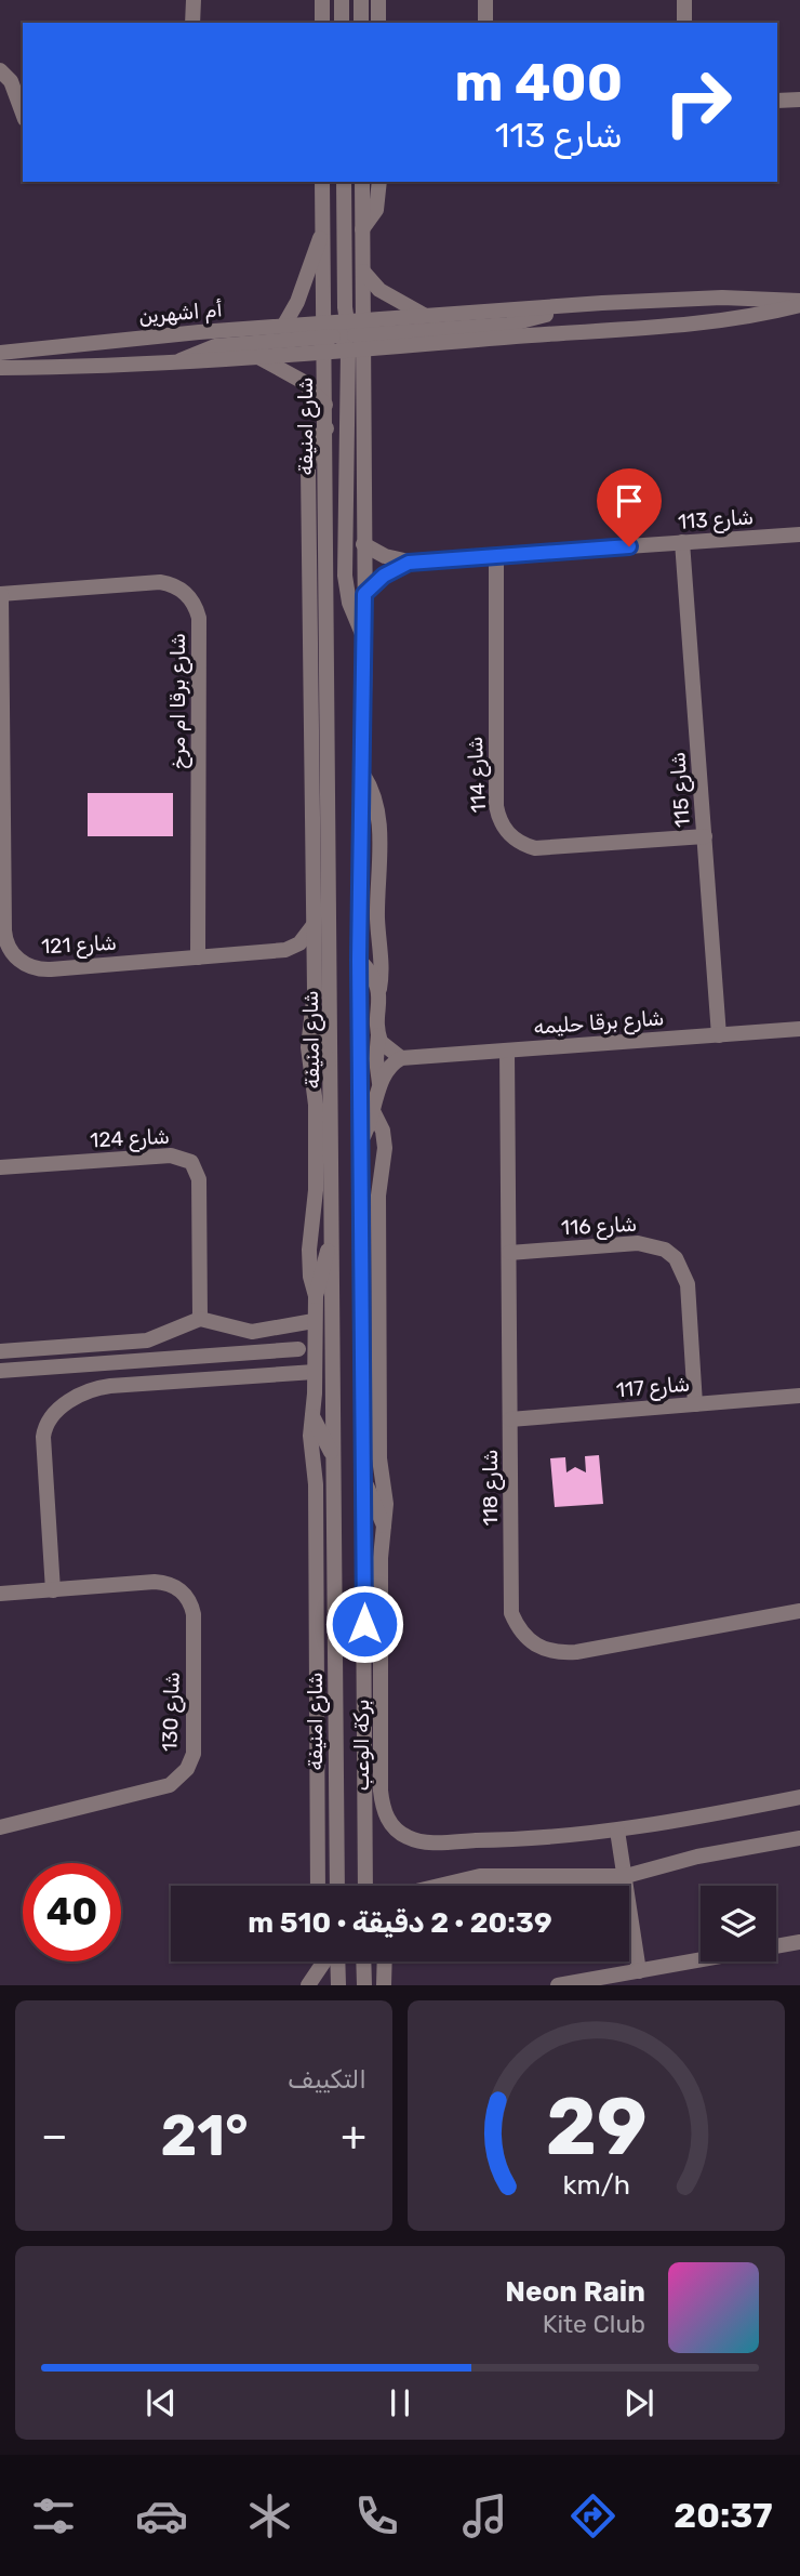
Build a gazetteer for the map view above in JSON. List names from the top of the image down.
{
  "streets": {
    "street": [
      "أم اشهرين",
      "شارع امنيفة",
      "شارع 113",
      "شارع برقا ام مرخ",
      "شارع 114",
      "شارع 115",
      "شارع 121",
      "شارع برقا حليمه",
      "شارع 124",
      "شارع 116",
      "شارع 117",
      "شارع 118",
      "شارع 130",
      "بركة الوعب"
    ]
  },
  "crossings": [
    ["أم اشهرين", "شارع امنيفة"],
    ["شارع 113", "شارع 114"],
    ["شارع 113", "شارع 115"],
    ["شارع برقا ام مرخ", "شارع 121"],
    ["شارع 114", "شارع 115"],
    ["شارع 115", "شارع برقا حليمه"],
    ["شارع برقا حليمه", "شارع 118"],
    ["شارع 116", "شارع 117"],
    ["شارع 116", "شارع 118"],
    ["شارع 117", "شارع 118"]
  ],
  "page": {
    "turn": ["400 m", "شارع 113"],
    "limit": "40",
    "trip": "20:39 · 2 دقيقة · 510 m",
    "tile": "التكييف",
    "heat": ["−", "21°", "+"],
    "song": ["Neon Rain", "Kite Club"],
    "tabs": "20:37",
    "gauge": ["29", "km/h"]
  }
}
